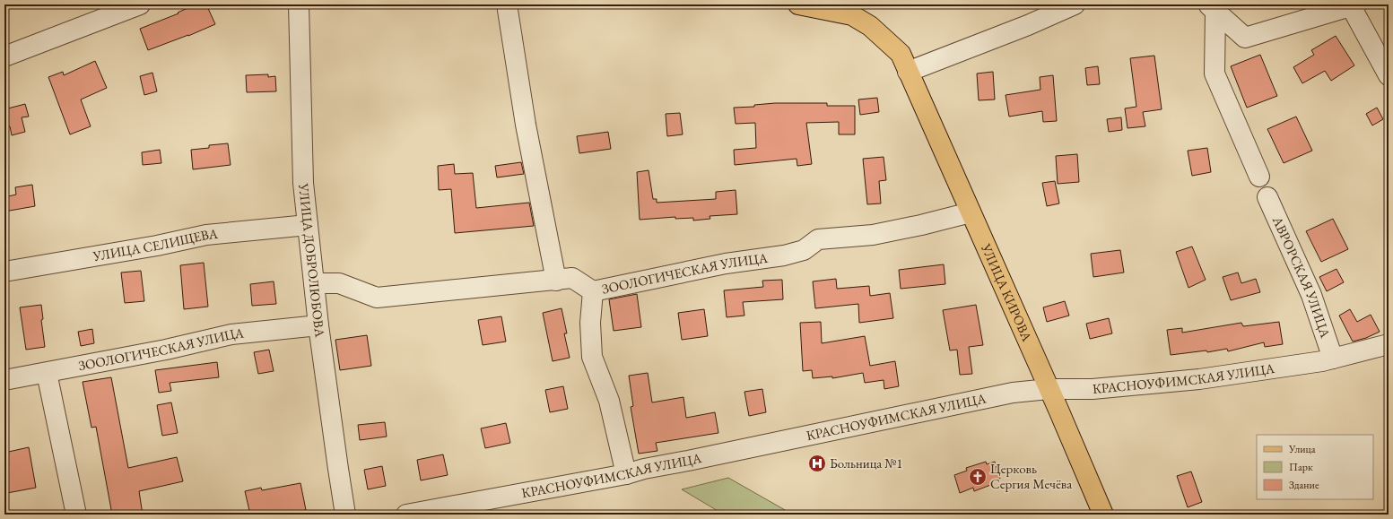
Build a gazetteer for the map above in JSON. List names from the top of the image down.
{
  "streets": {
    "main road": ["УЛИЦА КИРОВА"],
    "street": [
      "УЛИЦА СЕЛИЩЕВА",
      "УЛИЦА ДОБРОЛЮБОВА",
      "ЗООЛОГИЧЕСКАЯ УЛИЦА",
      "АВРОРСКАЯ УЛИЦА",
      "КРАСНОУФИМСКАЯ УЛИЦА"
    ]
  },
  "crossings": [
    ["УЛИЦА СЕЛИЩЕВА", "УЛИЦА ДОБРОЛЮБОВА"],
    ["УЛИЦА ДОБРОЛЮБОВА", "ЗООЛОГИЧЕСКАЯ УЛИЦА"],
    ["ЗООЛОГИЧЕСКАЯ УЛИЦА", "УЛИЦА КИРОВА"],
    ["АВРОРСКАЯ УЛИЦА", "КРАСНОУФИМСКАЯ УЛИЦА"],
    ["УЛИЦА КИРОВА", "КРАСНОУФИМСКАЯ УЛИЦА"]
  ],
  "places": {
    "hospital": ["Больница №1"],
    "church": ["Церковь Сергия Мечёва"]
  },
  "legend": ["Улица", "Парк", "Здание"]
}
